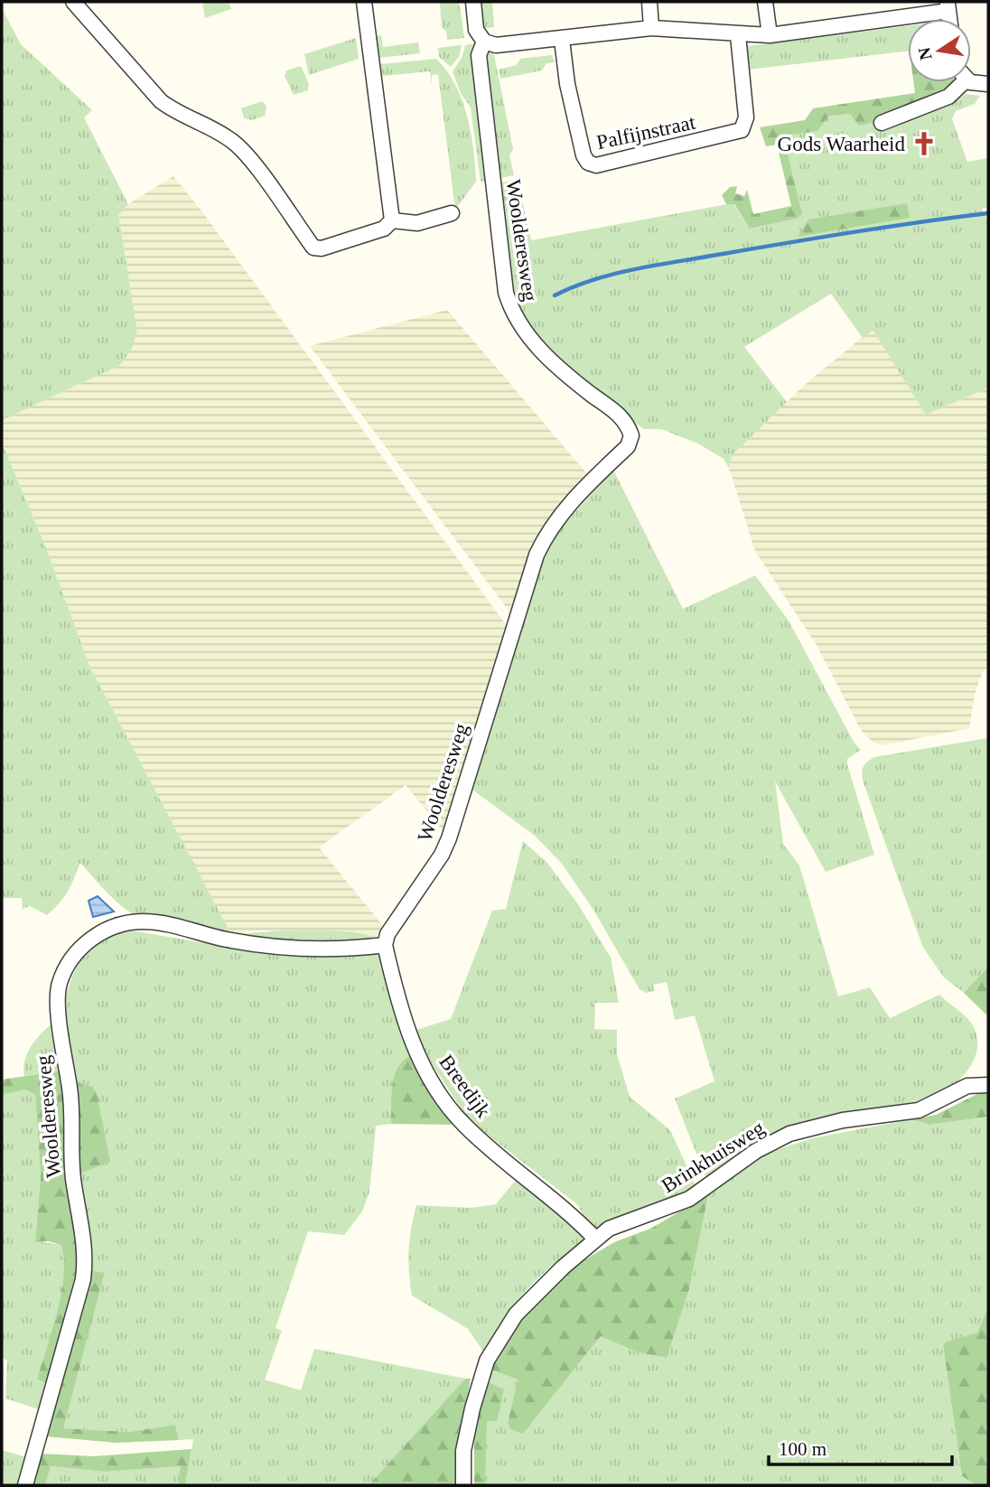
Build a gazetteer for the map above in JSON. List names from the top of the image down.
{
  "streets": {
    "street": [
      "Palfijnstraat",
      "Woolderesweg",
      "Breedijk",
      "Brinkhuisweg"
    ]
  },
  "crossings": [
    ["Woolderesweg", "Breedijk"],
    ["Breedijk", "Brinkhuisweg"]
  ],
  "places": {
    "church": ["Gods Waarheid"]
  },
  "scale_bar": "100 m",
  "north": "left"
}
